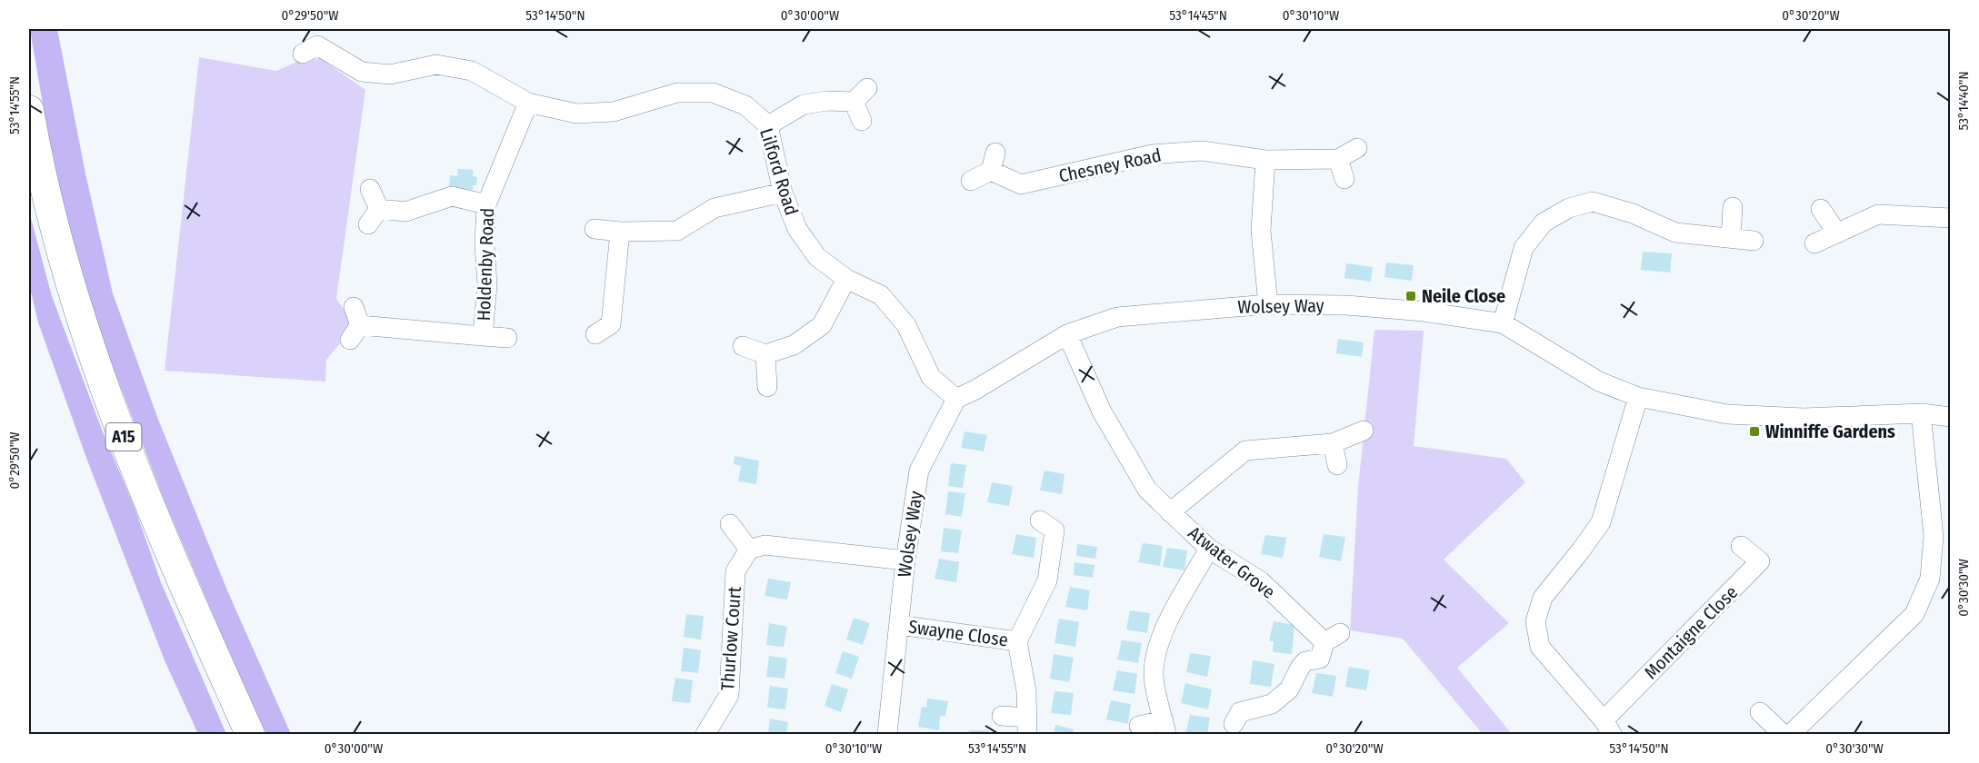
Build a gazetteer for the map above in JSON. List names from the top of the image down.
{
  "streets": {
    "highway": ["A15"],
    "street": [
      "Chesney Road",
      "Lilford Road",
      "Holdenby Road",
      "Wolsey Way",
      "Atwater Grove",
      "Montaigne Close",
      "Swayne Close",
      "Thurlow Court"
    ]
  },
  "crossings": [
    ["Lilford Road", "Holdenby Road"],
    ["Lilford Road", "Wolsey Way"],
    ["Wolsey Way", "Atwater Grove"],
    ["Wolsey Way", "Swayne Close"]
  ],
  "places": {
    "transit": ["Neile Close", "Winniffe Gardens"]
  },
  "coordinates": [
    "0°29'50\"W",
    "53°14'50\"N",
    "0°30'00\"W",
    "53°14'45\"N",
    "0°30'10\"W",
    "0°30'20\"W",
    "53°14'40\"N",
    "53°14'55\"N",
    "0°30'30\"W"
  ]
}
